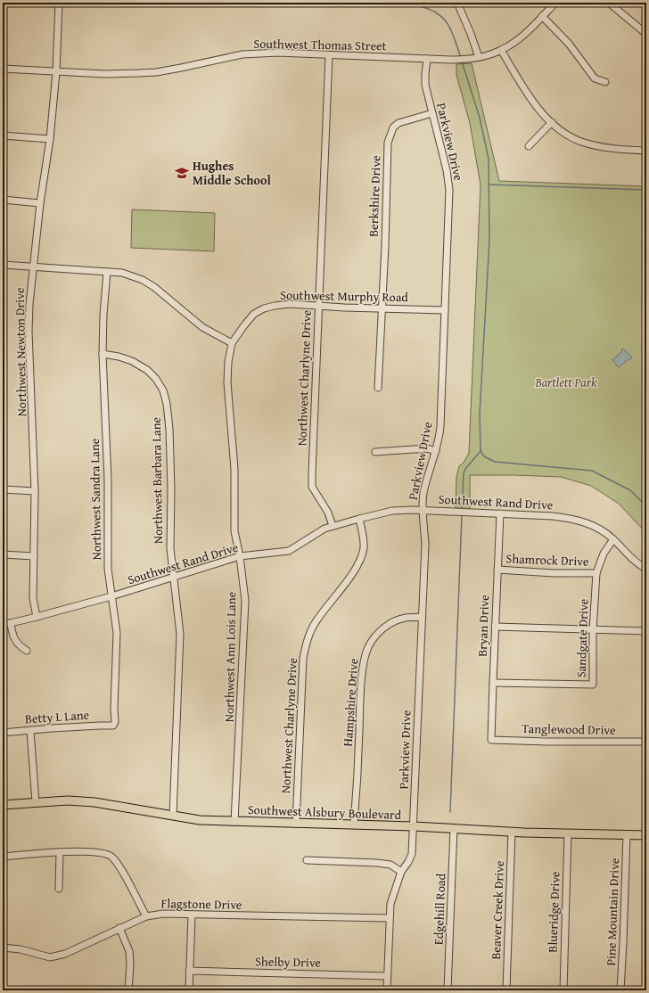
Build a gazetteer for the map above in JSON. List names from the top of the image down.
{
  "streets": {
    "main road": ["Southwest Alsbury Boulevard"],
    "street": [
      "Southwest Thomas Street",
      "Parkview Drive",
      "Berkshire Drive",
      "Southwest Murphy Road",
      "Northwest Newton Drive",
      "Northwest Charlyne Drive",
      "Northwest Barbara Lane",
      "Northwest Sandra Lane",
      "Southwest Rand Drive",
      "Shamrock Drive",
      "Bryan Drive",
      "Sandgate Drive",
      "Northwest Ann Lois Lane",
      "Hampshire Drive",
      "Betty L Lane",
      "Tanglewood Drive",
      "Flagstone Drive",
      "Edgehill Road",
      "Beaver Creek Drive",
      "Blueridge Drive",
      "Pine Mountain Drive",
      "Shelby Drive"
    ]
  },
  "crossings": [
    ["Southwest Thomas Street", "Parkview Drive"],
    ["Southwest Thomas Street", "Northwest Newton Drive"],
    ["Southwest Thomas Street", "Northwest Charlyne Drive"],
    ["Parkview Drive", "Berkshire Drive"],
    ["Parkview Drive", "Southwest Murphy Road"],
    ["Parkview Drive", "Southwest Rand Drive"],
    ["Parkview Drive", "Hampshire Drive"],
    ["Parkview Drive", "Southwest Alsbury Boulevard"],
    ["Parkview Drive", "Flagstone Drive"],
    ["Parkview Drive", "Shelby Drive"],
    ["Berkshire Drive", "Southwest Murphy Road"],
    ["Southwest Murphy Road", "Northwest Charlyne Drive"],
    ["Southwest Murphy Road", "Northwest Ann Lois Lane"],
    ["Northwest Newton Drive", "Southwest Rand Drive"],
    ["Northwest Charlyne Drive", "Southwest Rand Drive"],
    ["Northwest Charlyne Drive", "Southwest Alsbury Boulevard"],
    ["Northwest Barbara Lane", "Northwest Sandra Lane"],
    ["Northwest Barbara Lane", "Southwest Rand Drive"],
    ["Northwest Barbara Lane", "Southwest Alsbury Boulevard"],
    ["Northwest Sandra Lane", "Southwest Rand Drive"],
    ["Northwest Sandra Lane", "Betty L Lane"],
    ["Southwest Rand Drive", "Bryan Drive"],
    ["Southwest Rand Drive", "Sandgate Drive"],
    ["Southwest Rand Drive", "Northwest Ann Lois Lane"],
    ["Shamrock Drive", "Bryan Drive"],
    ["Shamrock Drive", "Sandgate Drive"],
    ["Bryan Drive", "Sandgate Drive"],
    ["Bryan Drive", "Tanglewood Drive"],
    ["Northwest Ann Lois Lane", "Southwest Alsbury Boulevard"],
    ["Hampshire Drive", "Southwest Alsbury Boulevard"],
    ["Southwest Alsbury Boulevard", "Edgehill Road"],
    ["Southwest Alsbury Boulevard", "Beaver Creek Drive"],
    ["Southwest Alsbury Boulevard", "Blueridge Drive"],
    ["Southwest Alsbury Boulevard", "Pine Mountain Drive"]
  ],
  "parks": ["Bartlett Park"],
  "places": {
    "school or university": ["Hughes Middle School"]
  }
}
